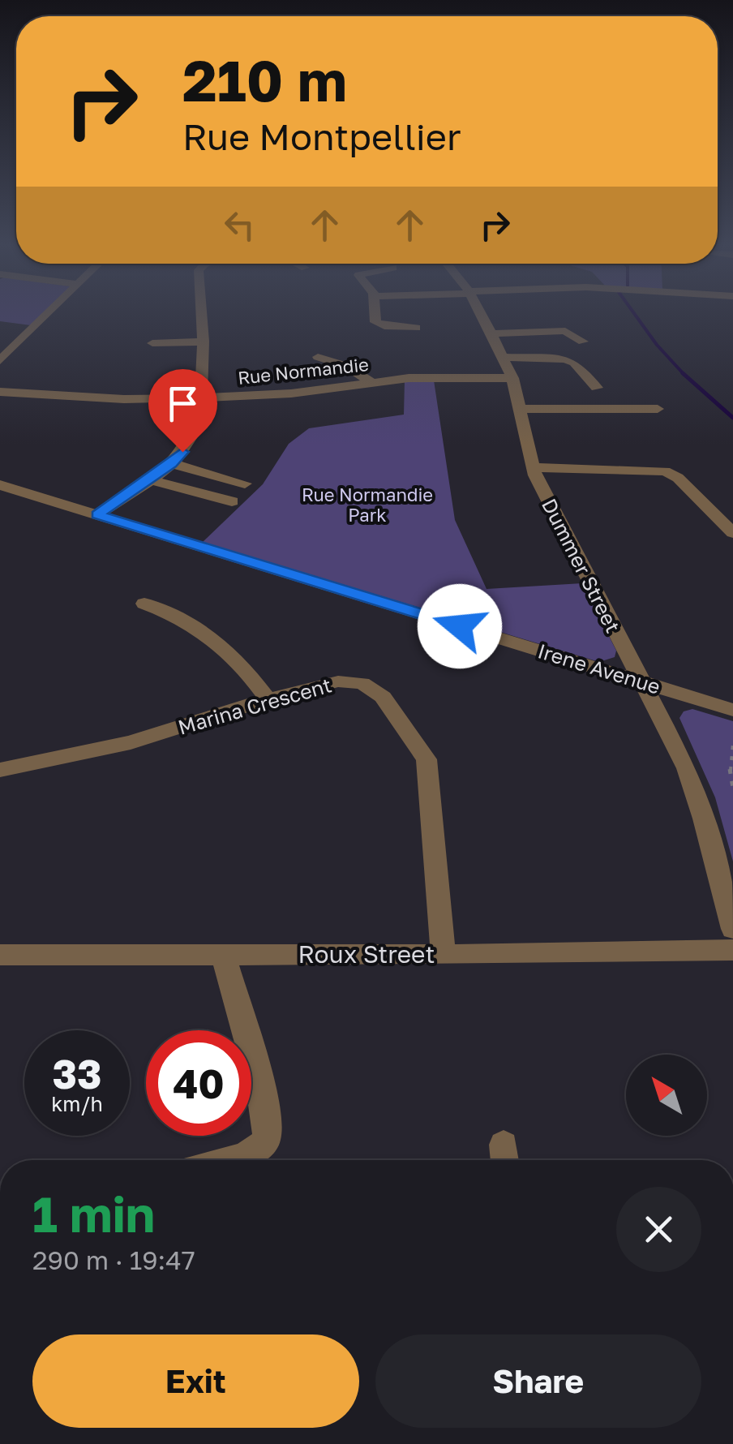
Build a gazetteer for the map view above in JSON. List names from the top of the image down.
{
  "streets": {
    "street": [
      "Rue Normandie",
      "Dummer Street",
      "Irene Avenue",
      "Marina Crescent",
      "Roux Street"
    ]
  },
  "crossings": [
    ["Rue Normandie", "Dummer Street"],
    ["Dummer Street", "Irene Avenue"],
    ["Marina Crescent", "Roux Street"]
  ],
  "parks": ["Rue Normandie Park"],
  "north": "top left",
  "page": {
    "turn": ["210 m", "Rue Montpellier"],
    "speed": "33 km/h",
    "limit": "40",
    "heading": ["1 min", "290 m · 19:47"],
    "buttons": ["Exit", "Share"]
  }
}
